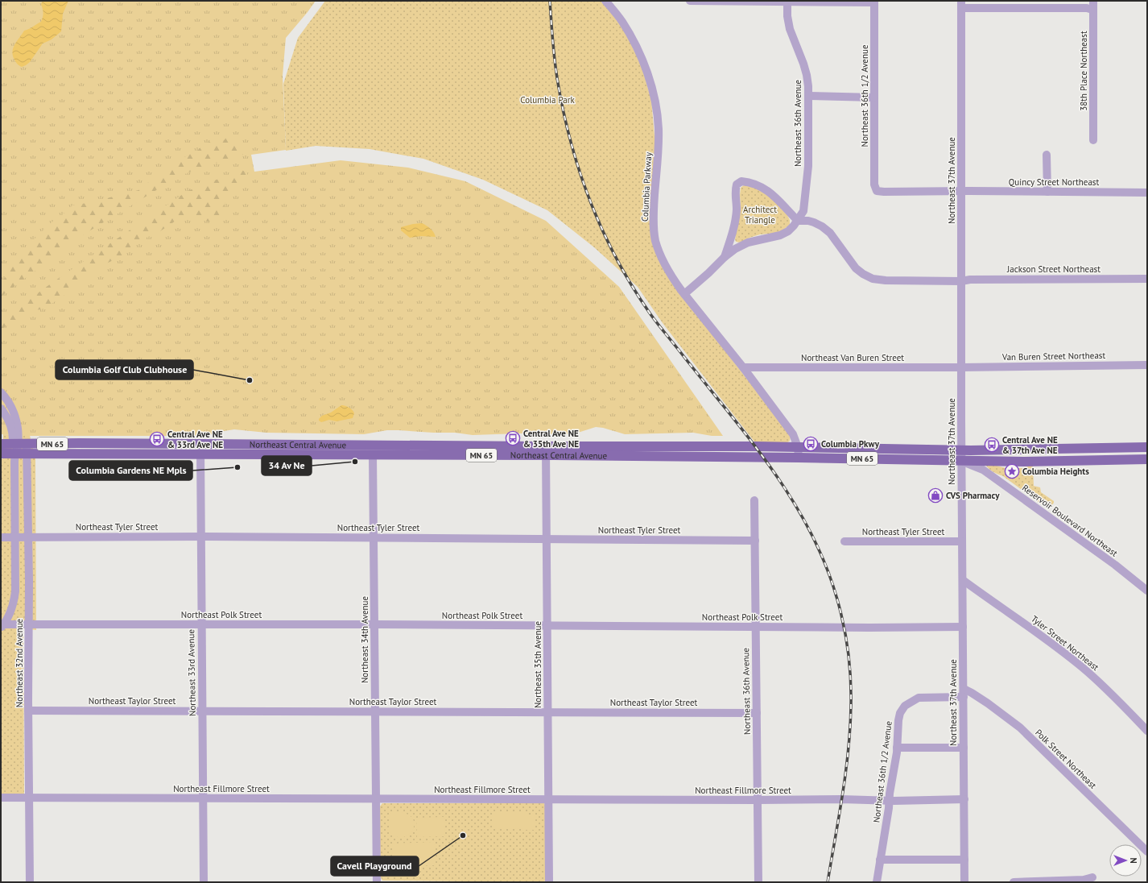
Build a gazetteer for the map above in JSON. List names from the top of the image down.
{
  "streets": {
    "main road": ["MN 65", "Northeast Central Avenue"],
    "street": [
      "38th Place Northeast",
      "Northeast 36th 1/2 Avenue",
      "Northeast 36th Avenue",
      "Northeast 37th Avenue",
      "Quincy Street Northeast",
      "Columbia Parkway",
      "Jackson Street Northeast",
      "Van Buren Street Northeast",
      "Northeast Van Buren Street",
      "Reservoir Boulevard Northeast",
      "Northeast Tyler Street",
      "Northeast Polk Street",
      "Northeast 34th Avenue",
      "Tyler Street Northeast",
      "Northeast 32nd Avenue",
      "Northeast 35th Avenue",
      "Northeast 33rd Avenue",
      "Northeast Taylor Street",
      "Polk Street Northeast",
      "Northeast Fillmore Street"
    ]
  },
  "crossings": [
    ["Northeast 36th 1/2 Avenue", "Northeast 37th Avenue"],
    ["Northeast 36th 1/2 Avenue", "Quincy Street Northeast"],
    ["Northeast 36th 1/2 Avenue", "Polk Street Northeast"],
    ["Northeast 36th 1/2 Avenue", "Northeast Fillmore Street"],
    ["Northeast 36th Avenue", "Jackson Street Northeast"],
    ["Northeast 36th Avenue", "Northeast Tyler Street"],
    ["Northeast 36th Avenue", "Northeast Polk Street"],
    ["Northeast 36th Avenue", "Northeast Taylor Street"],
    ["Northeast 36th Avenue", "Northeast Fillmore Street"],
    ["Northeast 37th Avenue", "Quincy Street Northeast"],
    ["Northeast 37th Avenue", "Jackson Street Northeast"],
    ["Northeast 37th Avenue", "Van Buren Street Northeast"],
    ["Northeast 37th Avenue", "Northeast Van Buren Street"],
    ["Northeast 37th Avenue", "MN 65"],
    ["Northeast 37th Avenue", "Northeast Central Avenue"],
    ["Northeast 37th Avenue", "Reservoir Boulevard Northeast"],
    ["Northeast 37th Avenue", "Northeast Tyler Street"],
    ["Northeast 37th Avenue", "Northeast Polk Street"],
    ["Northeast 37th Avenue", "Tyler Street Northeast"],
    ["Northeast 37th Avenue", "Polk Street Northeast"],
    ["Northeast 37th Avenue", "Northeast Fillmore Street"],
    ["Columbia Parkway", "Northeast Van Buren Street"],
    ["Columbia Parkway", "Northeast Central Avenue"],
    ["Van Buren Street Northeast", "Northeast Van Buren Street"],
    ["MN 65", "Northeast Central Avenue"],
    ["MN 65", "Reservoir Boulevard Northeast"],
    ["Northeast Central Avenue", "Reservoir Boulevard Northeast"],
    ["Northeast Central Avenue", "Northeast 34th Avenue"],
    ["Northeast Central Avenue", "Northeast 32nd Avenue"],
    ["Northeast Central Avenue", "Northeast 35th Avenue"],
    ["Northeast Central Avenue", "Northeast 33rd Avenue"],
    ["Northeast Tyler Street", "Northeast 34th Avenue"],
    ["Northeast Tyler Street", "Northeast 32nd Avenue"],
    ["Northeast Tyler Street", "Northeast 35th Avenue"],
    ["Northeast Tyler Street", "Northeast 33rd Avenue"],
    ["Northeast Polk Street", "Northeast 34th Avenue"],
    ["Northeast Polk Street", "Northeast 32nd Avenue"],
    ["Northeast Polk Street", "Northeast 35th Avenue"],
    ["Northeast Polk Street", "Northeast 33rd Avenue"],
    ["Northeast 34th Avenue", "Northeast Taylor Street"],
    ["Northeast 34th Avenue", "Northeast Fillmore Street"],
    ["Northeast 32nd Avenue", "Northeast Taylor Street"],
    ["Northeast 32nd Avenue", "Northeast Fillmore Street"],
    ["Northeast 35th Avenue", "Northeast Taylor Street"],
    ["Northeast 35th Avenue", "Northeast Fillmore Street"],
    ["Northeast 33rd Avenue", "Northeast Taylor Street"],
    ["Northeast 33rd Avenue", "Northeast Fillmore Street"]
  ],
  "parks": ["Columbia Park", "Architect Triangle"],
  "places": {
    "other": [
      "Columbia Golf Club Clubhouse",
      "34 Av Ne",
      "Columbia Gardens NE Mpls",
      "Cavell Playground"
    ],
    "bus stop": [
      "Central Ave NE & 35th Ave NE",
      "Central Ave NE & 33rd Ave NE",
      "Columbia Pkwy",
      "Central Ave NE & 37th Ave NE"
    ],
    "place": ["Columbia Heights"],
    "shop": ["CVS Pharmacy"]
  },
  "north": "right"
}
